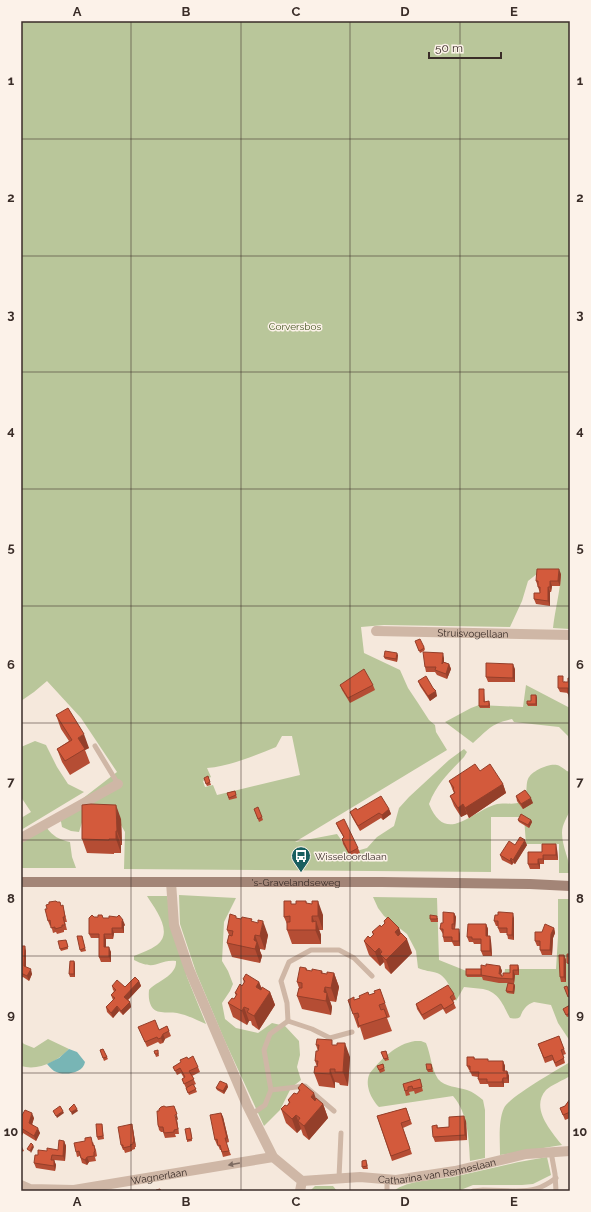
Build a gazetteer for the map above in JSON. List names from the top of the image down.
{
  "streets": {
    "street": [
      "Struisvogellaan",
      "'s-Gravelandseweg",
      "Catharina van Renneslaan",
      "Wagnerlaan"
    ]
  },
  "one_way": ["Wagnerlaan"],
  "parks": ["Corversbos"],
  "places": {
    "bus stop": ["Wisseloordlaan"]
  },
  "scale_bar": "50 m",
  "grid": {
    "columns": [
      "A",
      "B",
      "C",
      "D",
      "E"
    ],
    "rows": [
      "1",
      "2",
      "3",
      "4",
      "5",
      "6",
      "7",
      "8",
      "9",
      "10"
    ]
  }
}
